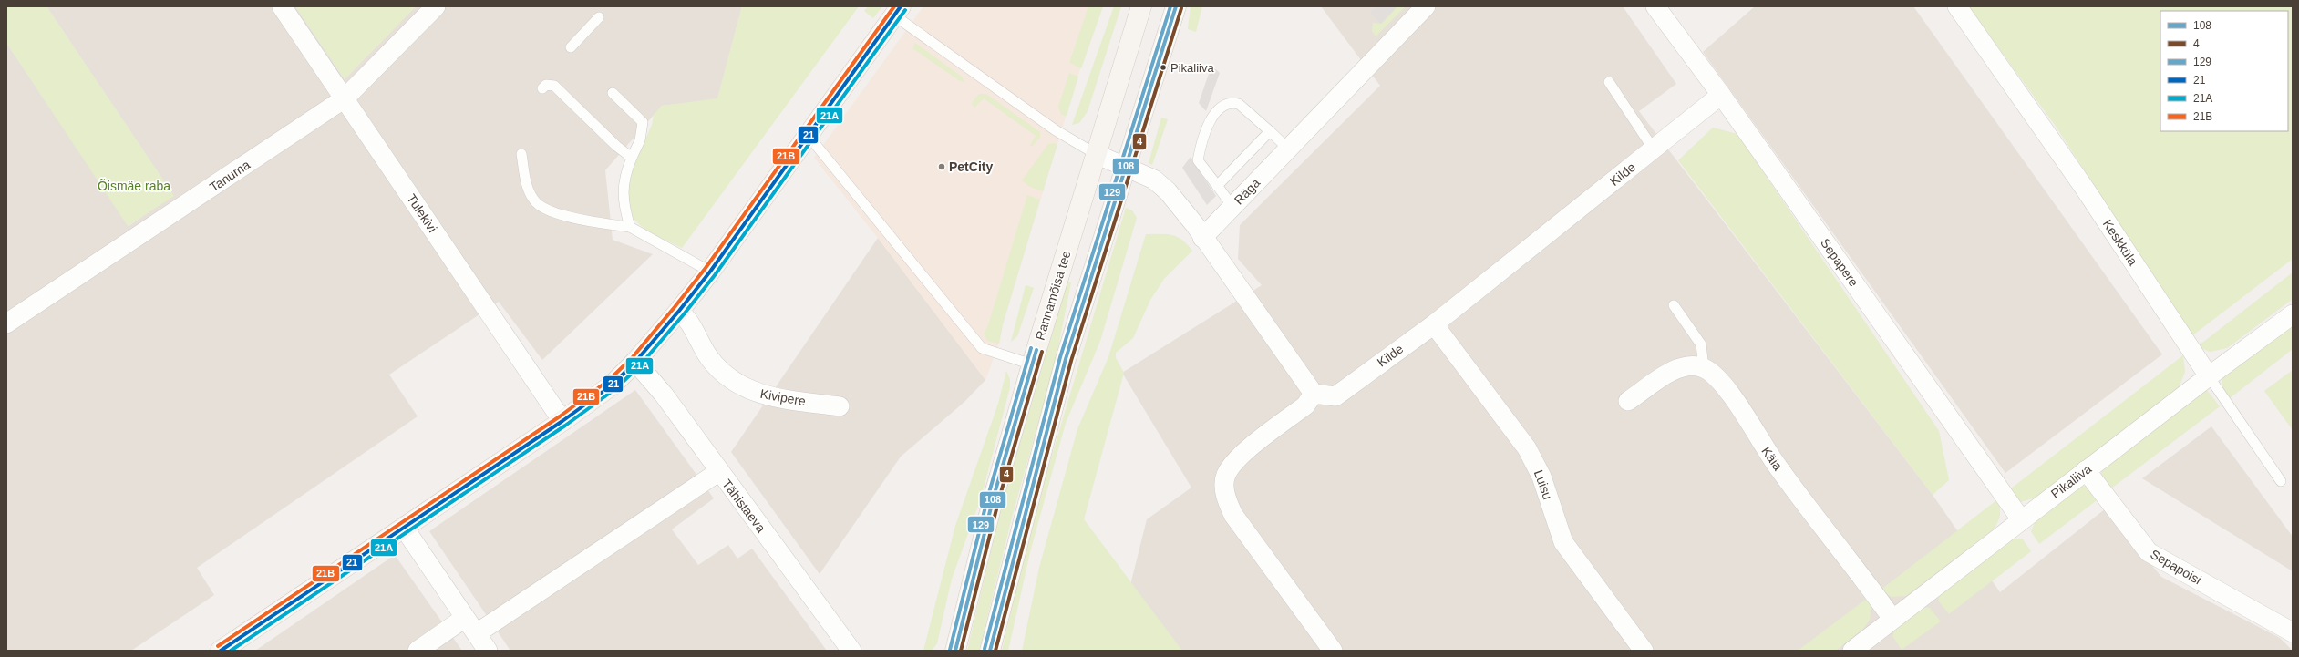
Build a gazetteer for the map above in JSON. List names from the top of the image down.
{
  "streets": {
    "main road": ["Rannamõisa tee"],
    "street": [
      "Kilde",
      "Tanuma",
      "Räga",
      "Tulekivi",
      "Keskküla",
      "Sepapere",
      "Kivipere",
      "Käia",
      "Pikaliiva",
      "Luisu",
      "Tähistaeva",
      "Sepapoisi"
    ]
  },
  "crossings": [
    ["Kilde", "Sepapere"],
    ["Kilde", "Luisu"],
    ["Tanuma", "Tulekivi"],
    ["Keskküla", "Pikaliiva"],
    ["Sepapere", "Pikaliiva"],
    ["Käia", "Pikaliiva"],
    ["Pikaliiva", "Sepapoisi"]
  ],
  "parks": ["Õismäe raba"],
  "places": ["Pikaliiva", "PetCity"],
  "lines": [
    "transit line 108",
    "transit line 129",
    "transit line 21",
    "transit line 21B",
    "transit line 4",
    "transit line 21A"
  ],
  "legend": [
    "108",
    "4",
    "129",
    "21",
    "21A",
    "21B"
  ]
}
